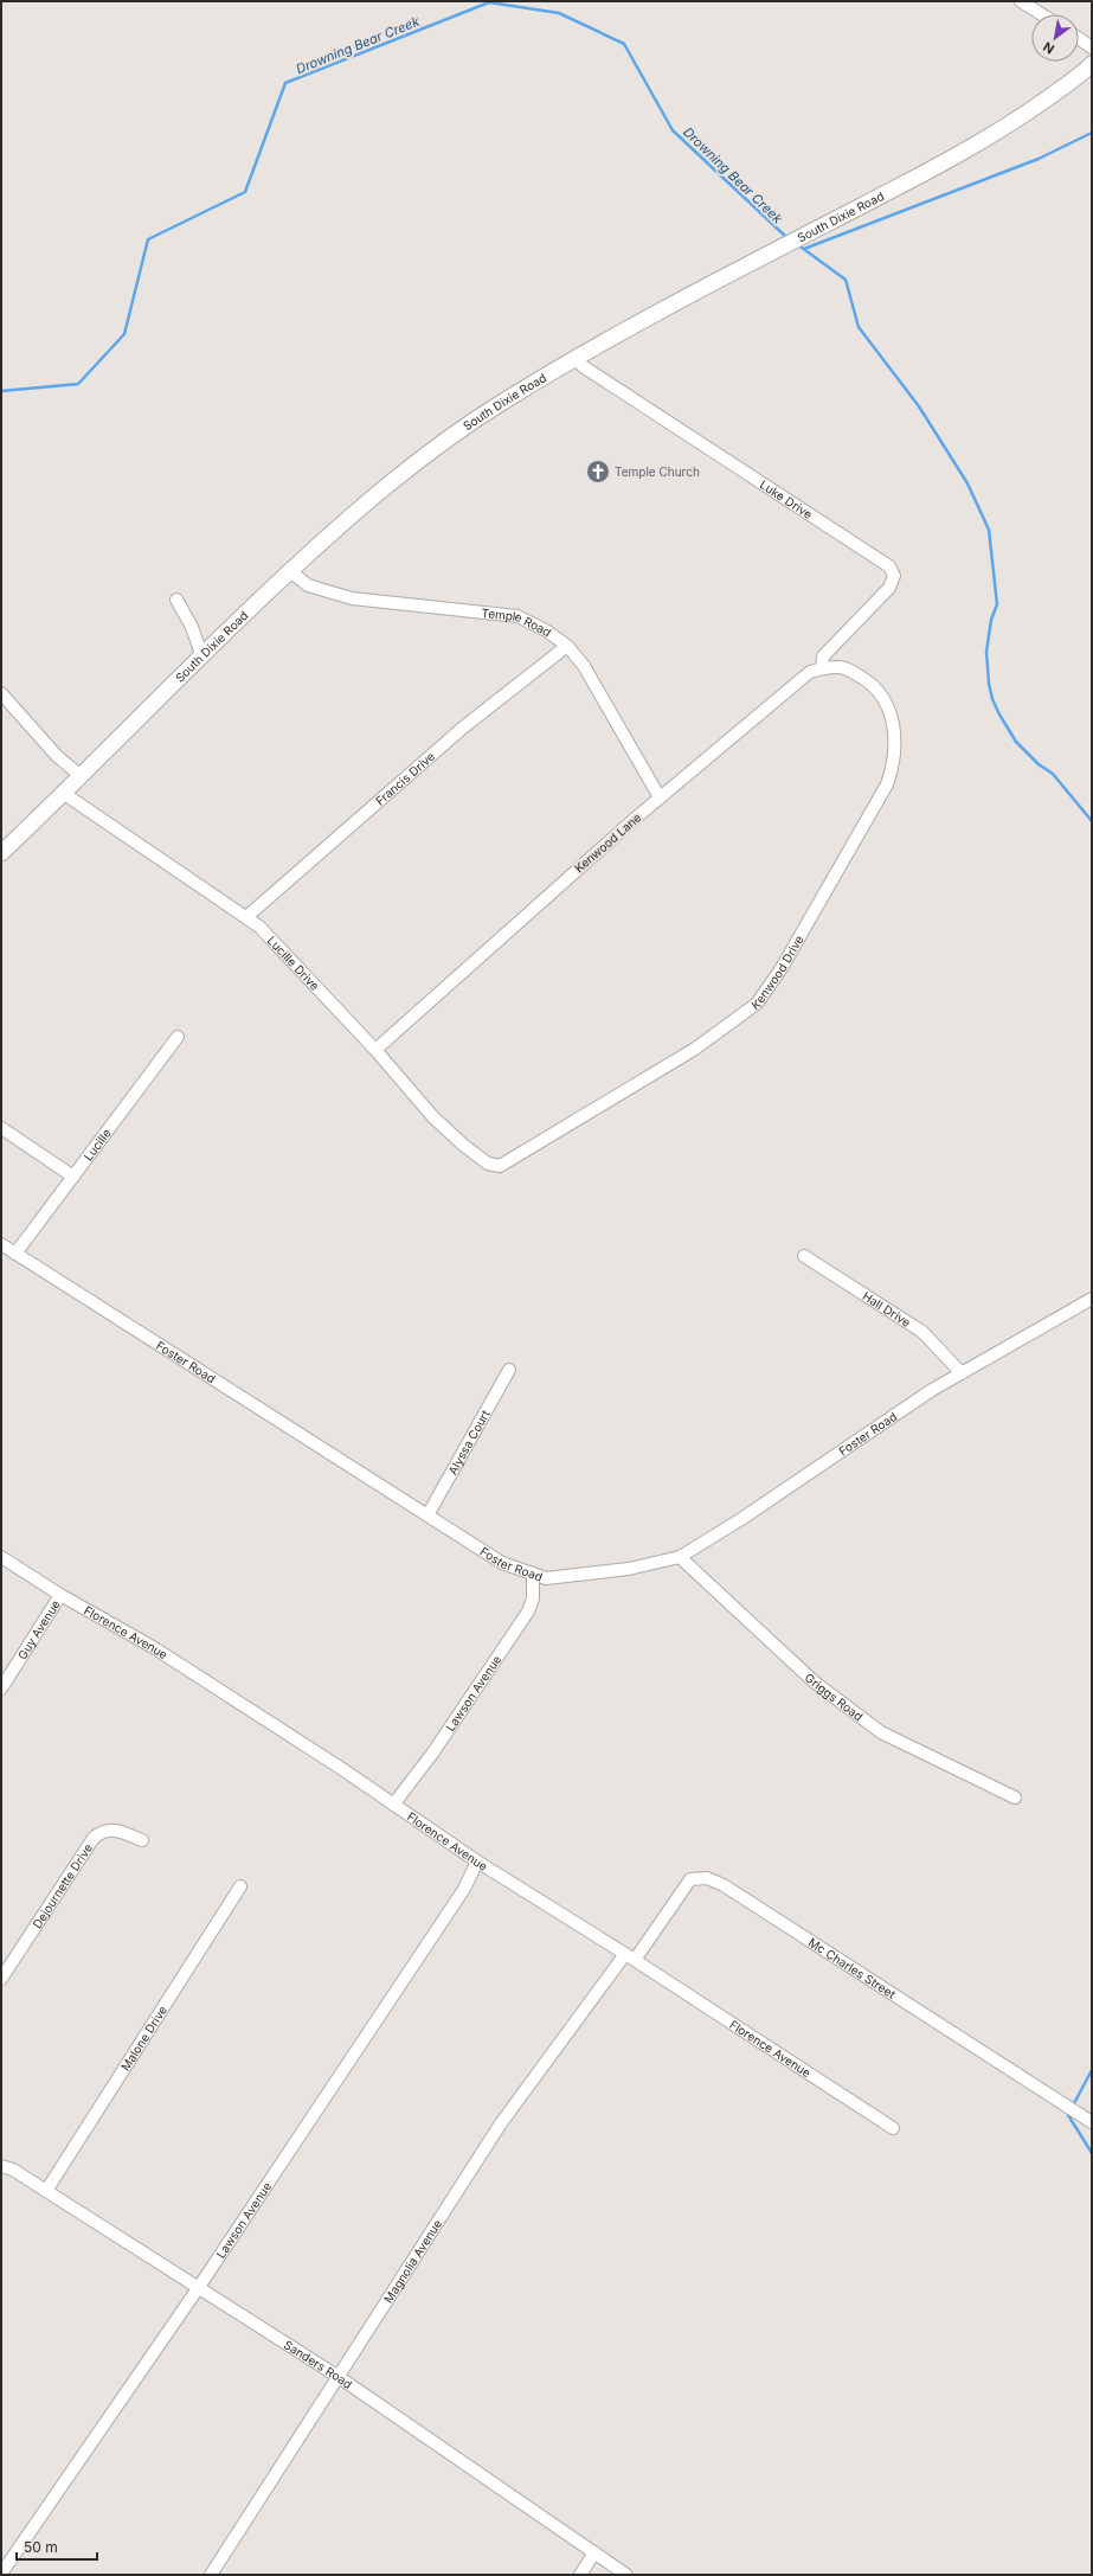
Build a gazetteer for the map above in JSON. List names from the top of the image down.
{
  "streets": {
    "main road": ["South Dixie Road"],
    "street": [
      "Luke Drive",
      "Temple Road",
      "Francis Drive",
      "Kenwood Lane",
      "Lucille Drive",
      "Kenwood Drive",
      "Lucille",
      "Hall Drive",
      "Foster Road",
      "Alyssa Court",
      "Guy Avenue",
      "Florence Avenue",
      "Lawson Avenue",
      "Griggs Road",
      "Dejournette Drive",
      "Mc Charles Street",
      "Malone Drive",
      "Magnolia Avenue",
      "Sanders Road"
    ]
  },
  "crossings": [
    ["South Dixie Road", "Luke Drive"],
    ["South Dixie Road", "Temple Road"],
    ["South Dixie Road", "Lucille Drive"],
    ["Luke Drive", "Kenwood Lane"],
    ["Temple Road", "Francis Drive"],
    ["Temple Road", "Kenwood Lane"],
    ["Francis Drive", "Lucille Drive"],
    ["Kenwood Lane", "Lucille Drive"],
    ["Kenwood Lane", "Kenwood Drive"],
    ["Lucille Drive", "Kenwood Drive"],
    ["Lucille", "Foster Road"],
    ["Hall Drive", "Foster Road"],
    ["Foster Road", "Alyssa Court"],
    ["Foster Road", "Lawson Avenue"],
    ["Foster Road", "Griggs Road"],
    ["Guy Avenue", "Florence Avenue"],
    ["Florence Avenue", "Lawson Avenue"],
    ["Florence Avenue", "Mc Charles Street"],
    ["Florence Avenue", "Magnolia Avenue"],
    ["Lawson Avenue", "Sanders Road"],
    ["Mc Charles Street", "Magnolia Avenue"],
    ["Malone Drive", "Sanders Road"],
    ["Magnolia Avenue", "Sanders Road"]
  ],
  "water": ["Drowning Bear Creek"],
  "places": {
    "church": ["Temple Church"]
  },
  "scale_bar": "50 m",
  "north": "bottom left"
}
